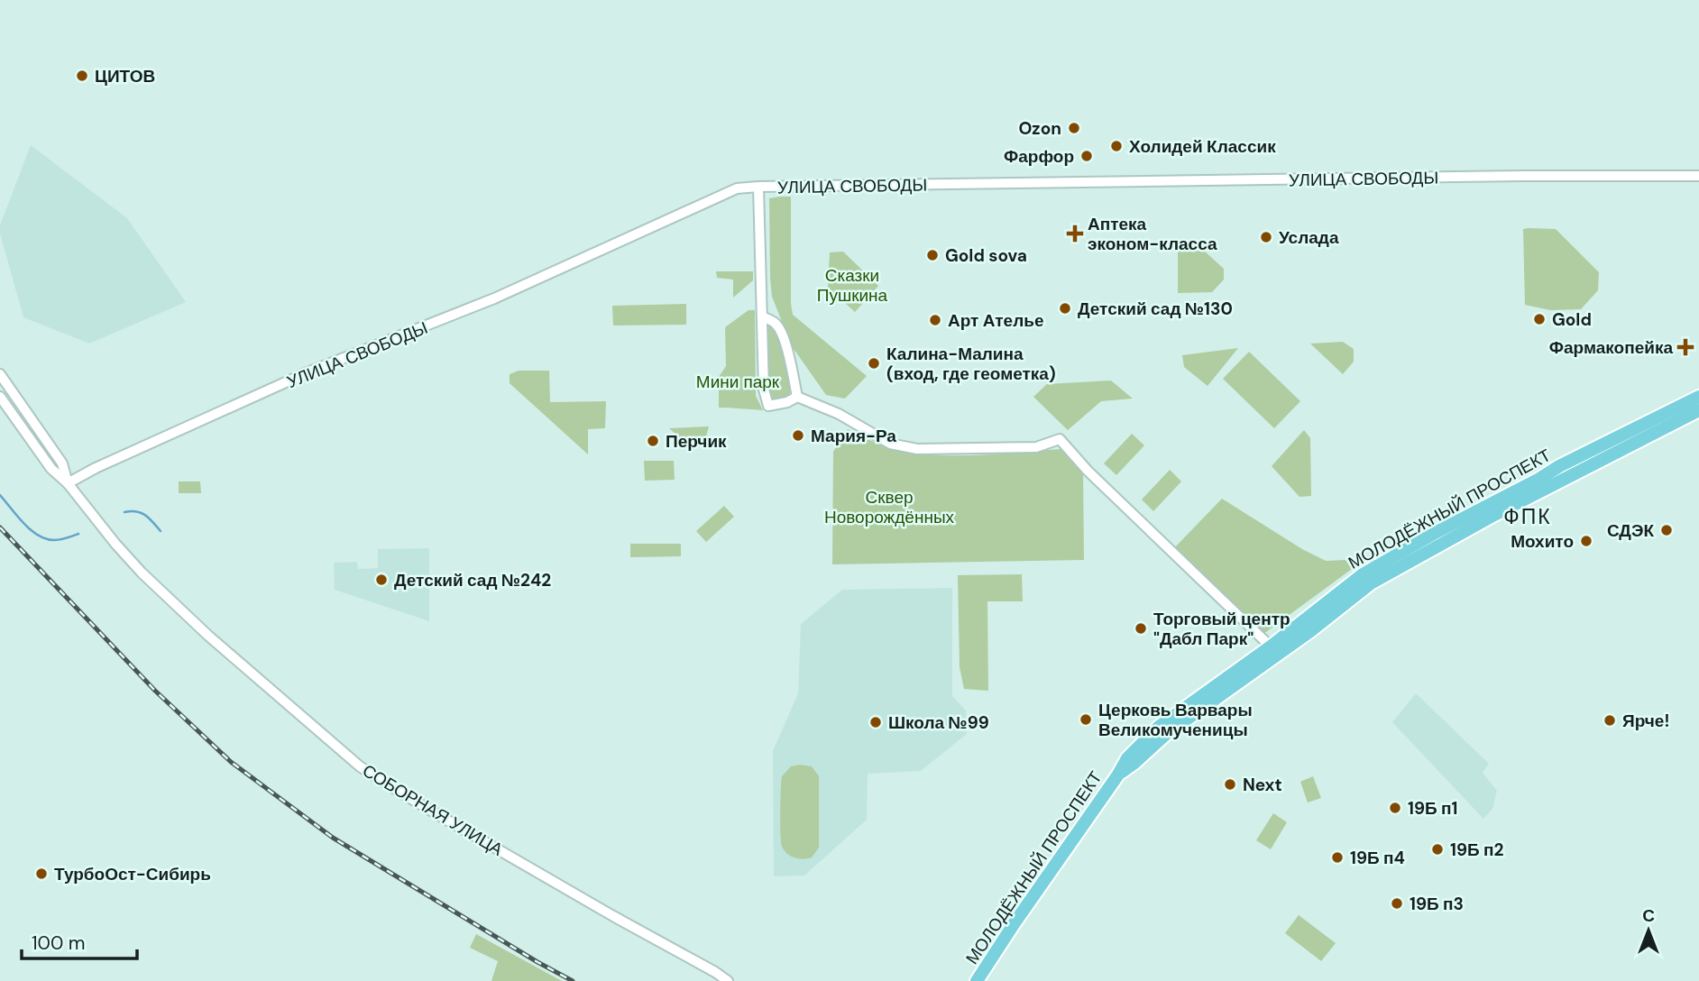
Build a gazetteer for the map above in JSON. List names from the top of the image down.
{
  "streets": {
    "main road": ["МОЛОДЁЖНЫЙ ПРОСПЕКТ"],
    "street": ["УЛИЦА СВОБОДЫ", "СОБОРНАЯ УЛИЦА"]
  },
  "crossings": [
    ["УЛИЦА СВОБОДЫ", "СОБОРНАЯ УЛИЦА"]
  ],
  "districts": ["ФПК"],
  "parks": ["Сказки Пушкина", "Мини парк", "Сквер Новорождённых"],
  "places": {
    "other": [
      "ЦИТОВ",
      "Ozon",
      "Холидей Классик",
      "Фарфор",
      "Услада",
      "Gold sova",
      "Детский сад №130",
      "Gold",
      "Арт Ателье",
      "Калина-Малина (вход, где геометка)",
      "Мария-Ра",
      "Перчик",
      "СДЭК",
      "Мохито",
      "Детский сад №242",
      "Торговый центр \"Дабл Парк\"",
      "Церковь Варвары Великомученицы",
      "Ярче!",
      "Школа №99",
      "Next",
      "19Б п1",
      "19Б п2",
      "19Б п4",
      "ТурбоОст-Сибирь",
      "19Б п3"
    ],
    "health": ["Аптека эконом-класса", "Фармакопейка"]
  },
  "scale_bar": "100 m",
  "north": "top"
}
